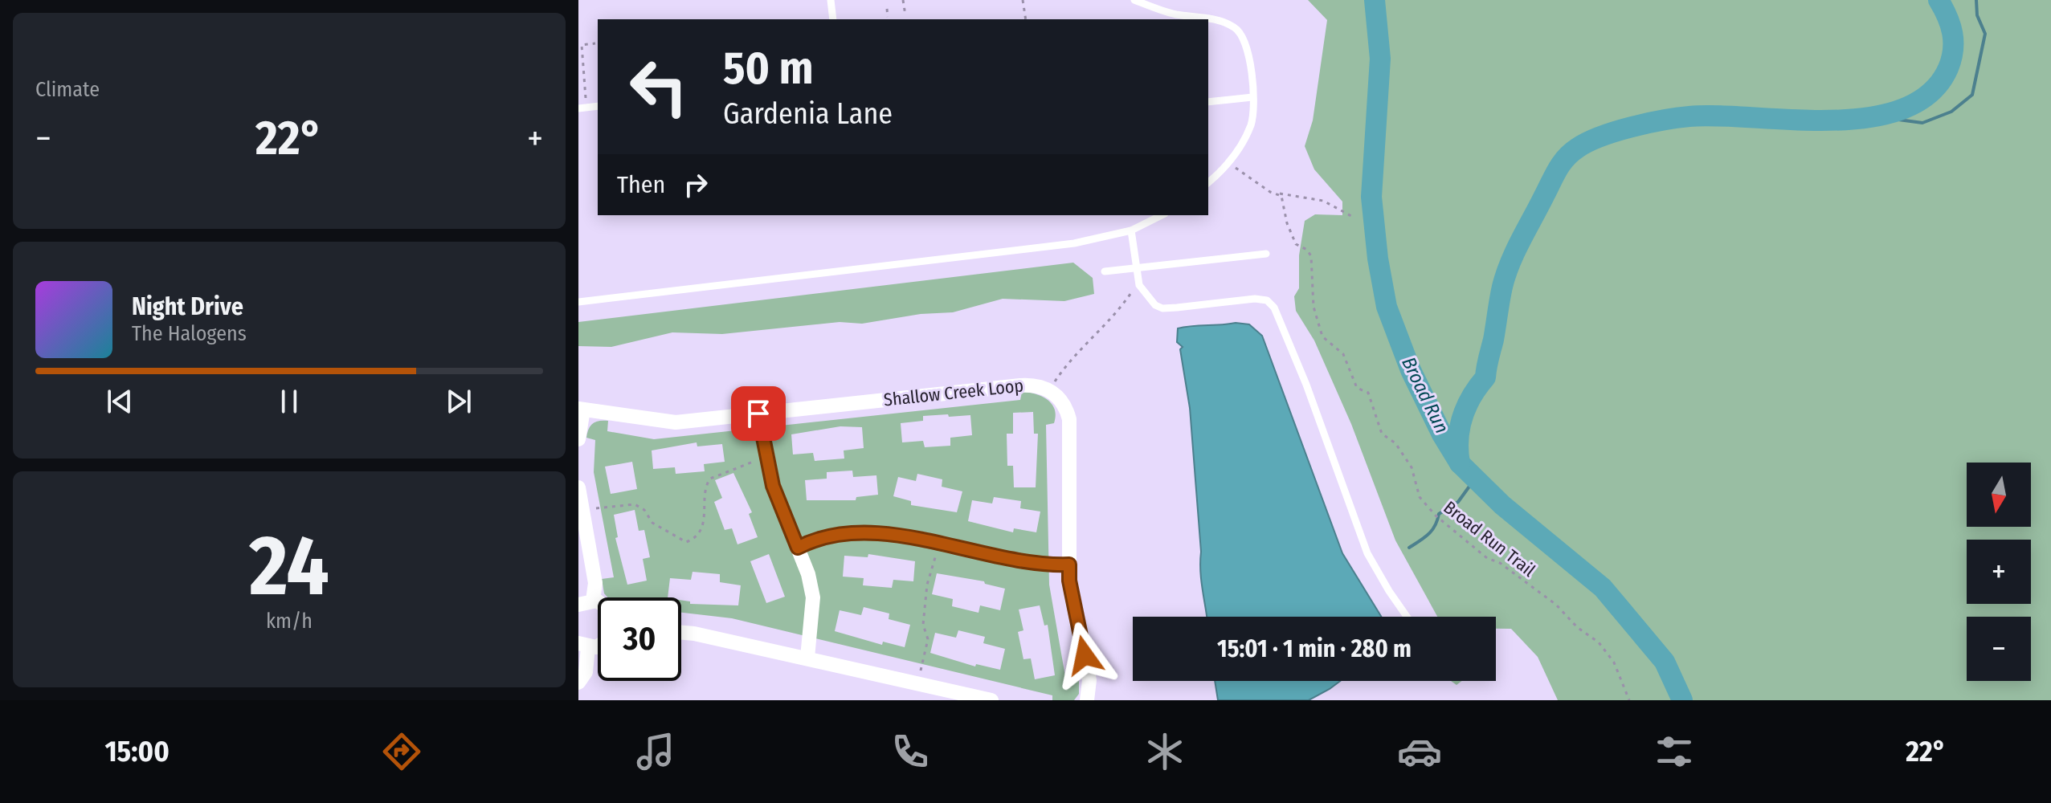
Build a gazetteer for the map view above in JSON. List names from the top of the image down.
{
  "streets": {
    "street": ["Shallow Creek Loop"],
    "path": ["Broad Run Trail"]
  },
  "water": ["Broad Run"],
  "north": "bottom",
  "page": {
    "tile": [
      "Climate",
      ["24", "km/h"]
    ],
    "turn": ["50 m", "Gardenia Lane"],
    "heat": ["−", "22°", "+"],
    "then": "Then",
    "song": ["Night Drive", "The Halogens"],
    "map_buttons": ["+", "−"],
    "limit": "30",
    "trip": "15:01 · 1 min · 280 m",
    "tabs": ["15:00", "22°"]
  }
}
